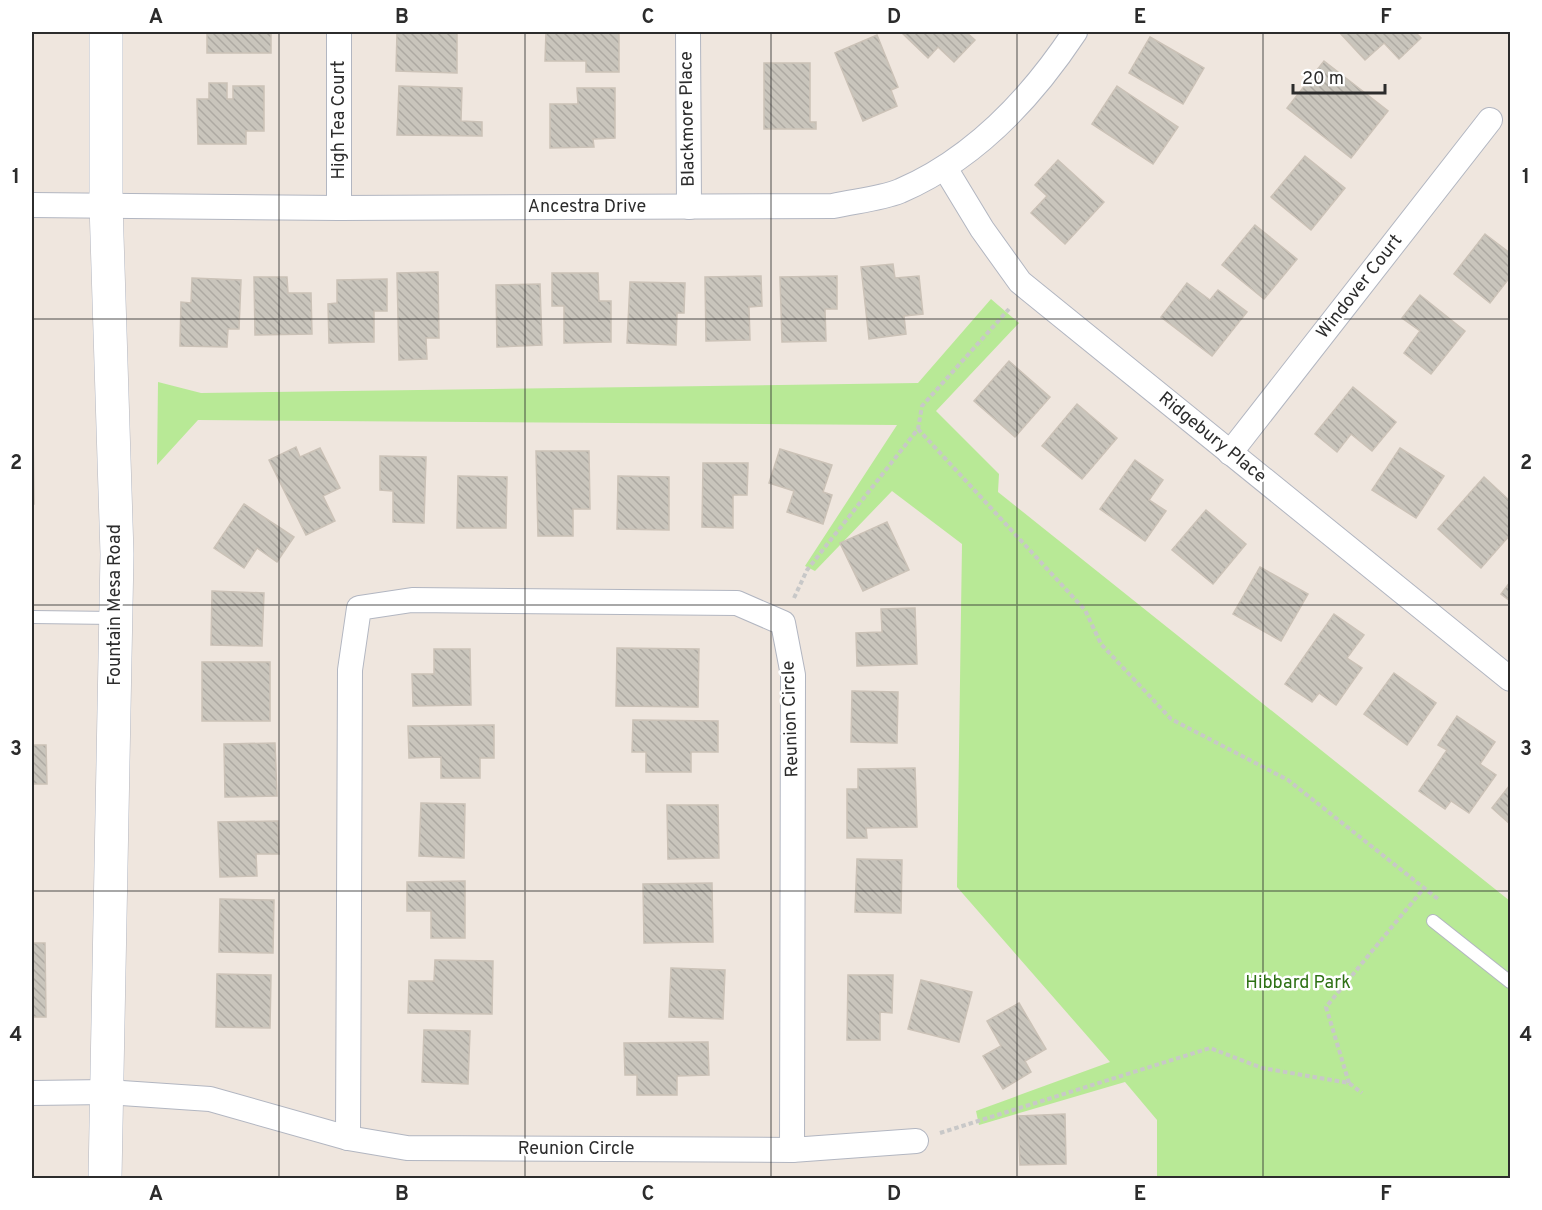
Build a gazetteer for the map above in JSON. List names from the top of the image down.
{
  "streets": {
    "main road": ["Fountain Mesa Road"],
    "street": [
      "Blackmore Place",
      "High Tea Court",
      "Ancestra Drive",
      "Windover Court",
      "Ridgebury Place",
      "Reunion Circle"
    ]
  },
  "crossings": [
    ["Blackmore Place", "Ancestra Drive"],
    ["High Tea Court", "Ancestra Drive"],
    ["Ancestra Drive", "Ridgebury Place"],
    ["Ancestra Drive", "Fountain Mesa Road"],
    ["Windover Court", "Ridgebury Place"],
    ["Fountain Mesa Road", "Reunion Circle"]
  ],
  "parks": ["Hibbard Park"],
  "scale_bar": "20 m",
  "grid": {
    "columns": [
      "A",
      "B",
      "C",
      "D",
      "E",
      "F"
    ],
    "rows": [
      "1",
      "2",
      "3",
      "4"
    ]
  }
}
